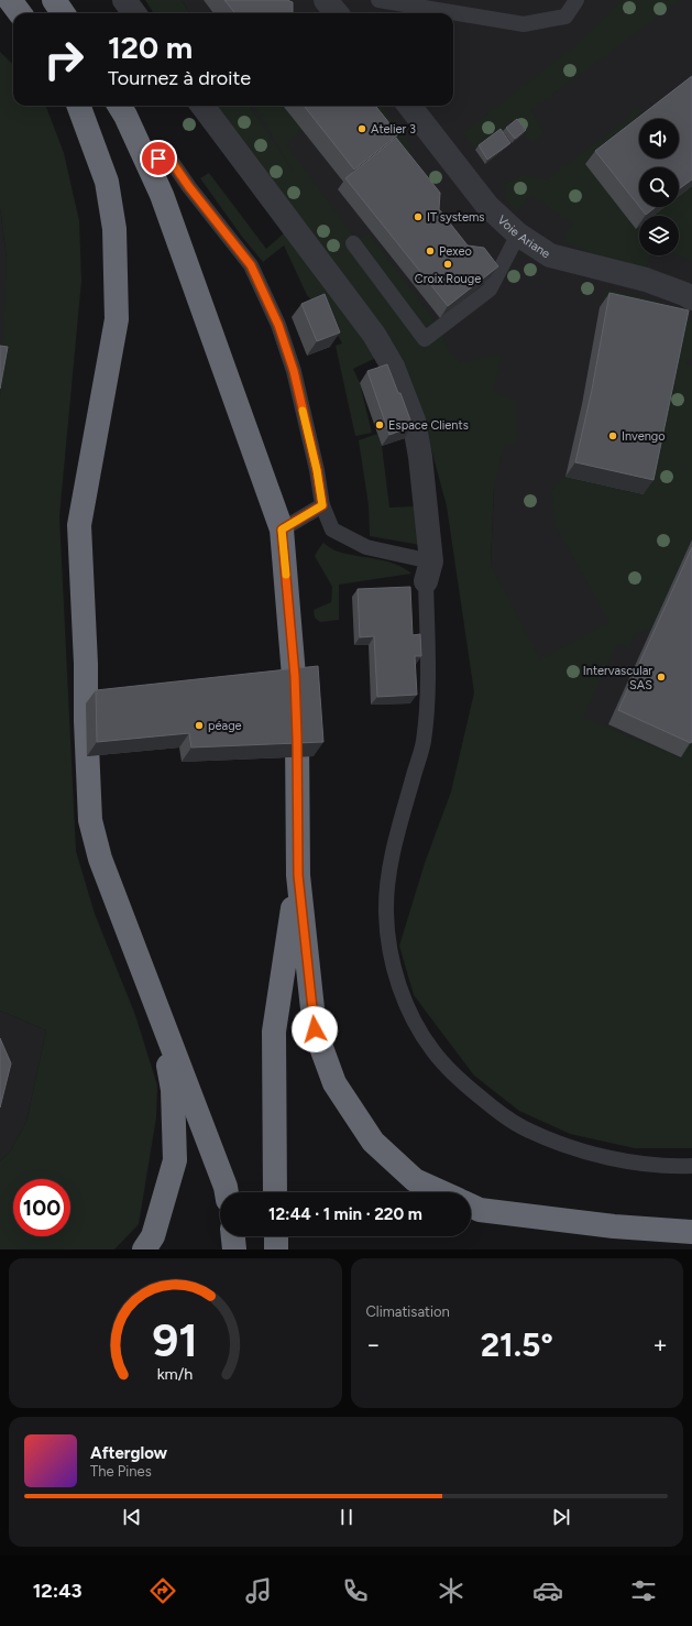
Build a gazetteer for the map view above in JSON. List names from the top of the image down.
{
  "streets": {
    "street": ["Voie Ariane"]
  },
  "places": [
    "Atelier 3",
    "IT systems",
    "Pexeo",
    "Croix Rouge",
    "Espace Clients",
    "Invengo",
    "Intervascular SAS",
    "péage"
  ],
  "page": {
    "turn": ["120 m", "Tournez à droite"],
    "limit": "100",
    "trip": "12:44 · 1 min · 220 m",
    "tile": "Climatisation",
    "heat": ["−", "21.5°", "+"],
    "song": ["Afterglow", "The Pines"],
    "tabs": "12:43",
    "gauge": ["91", "km/h"]
  }
}
